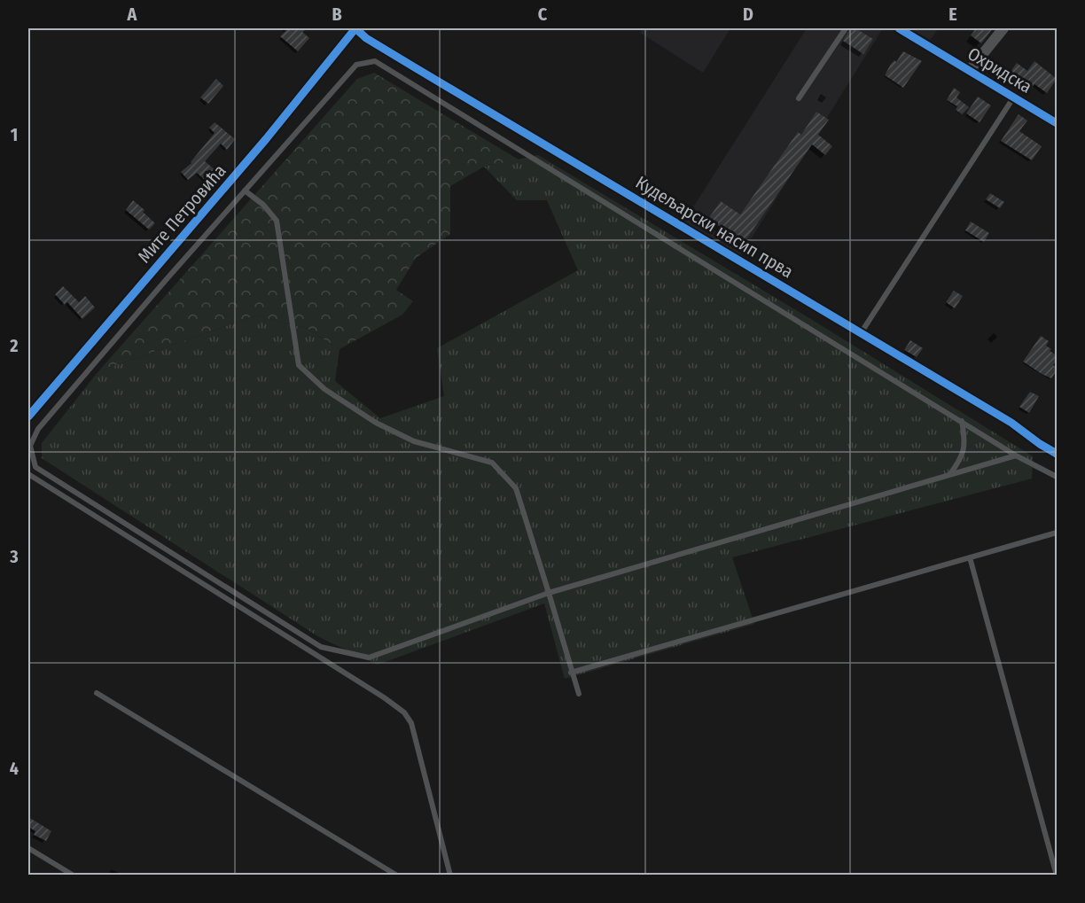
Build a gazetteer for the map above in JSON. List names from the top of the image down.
{
  "streets": {
    "street": ["Охридска", "Мите Петровића", "Кудељарски насип прва"]
  },
  "crossings": [
    ["Мите Петровића", "Кудељарски насип прва"]
  ],
  "grid": {
    "columns": [
      "A",
      "B",
      "C",
      "D",
      "E"
    ],
    "rows": [
      "1",
      "2",
      "3",
      "4"
    ]
  }
}
